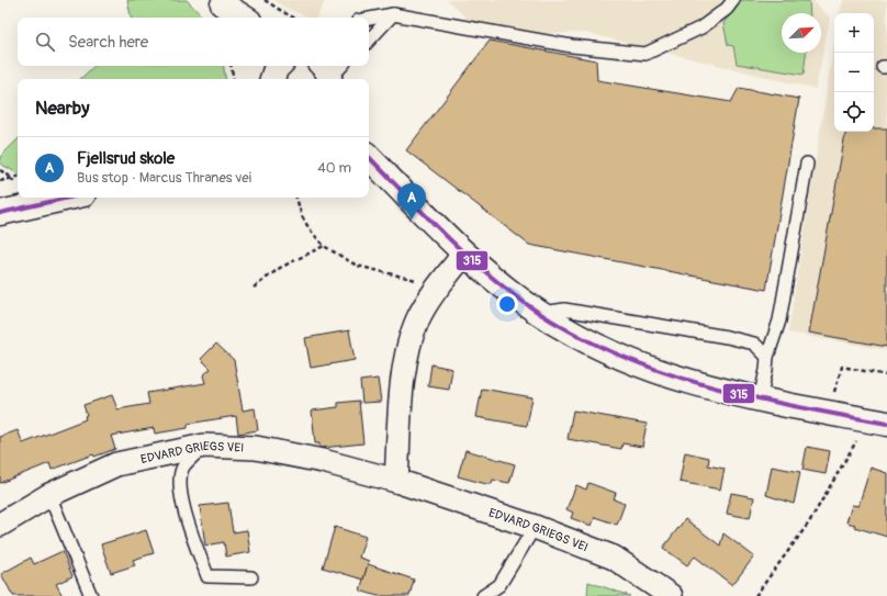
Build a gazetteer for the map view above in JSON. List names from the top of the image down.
{
  "streets": {
    "street": ["EDVARD GRIEGS VEI"]
  },
  "lines": ["transit line 315"],
  "north": "top right",
  "page": {
    "map_buttons": ["+", "−"],
    "search": "Search here",
    "heading": "Nearby",
    "list": [
      {
        "mark": "A",
        "name": "Fjellsrud skole",
        "note": "Bus stop · Marcus Thranes vei",
        "value": "40 m"
      }
    ],
    "pins": "A"
  }
}
